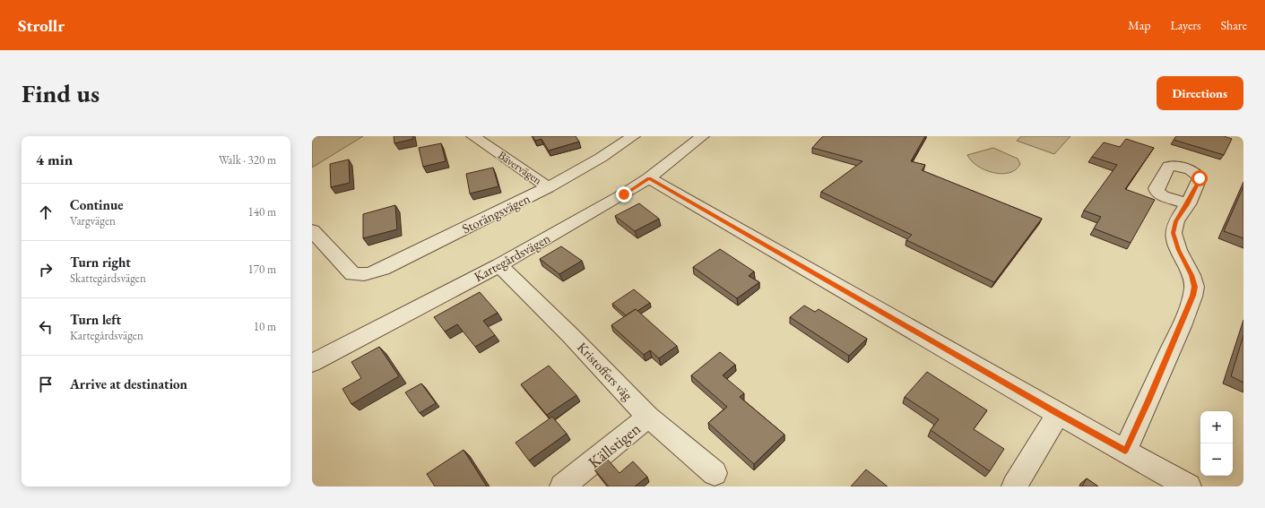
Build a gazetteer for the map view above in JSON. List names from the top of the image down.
{
  "streets": {
    "street": [
      "Bävervägen",
      "Storängsvägen",
      "Kartegårdsvägen",
      "Kristoffers väg",
      "Källstigen"
    ]
  },
  "crossings": [
    ["Bävervägen", "Storängsvägen"],
    ["Kartegårdsvägen", "Kristoffers väg"],
    ["Kristoffers väg", "Källstigen"]
  ],
  "page": {
    "header": "Strollr",
    "nav": ["Map", "Layers", "Share"],
    "buttons": "Directions",
    "title": "Find us",
    "heading": ["4 min", "Walk · 320 m"],
    "list": [
      ["Continue", "Vargvägen", "140 m"],
      ["Turn right", "Skattegårdsvägen", "170 m"],
      ["Turn left", "Kartegårdsvägen", "10 m"],
      "Arrive at destination"
    ],
    "map_buttons": ["+", "−"]
  }
}
